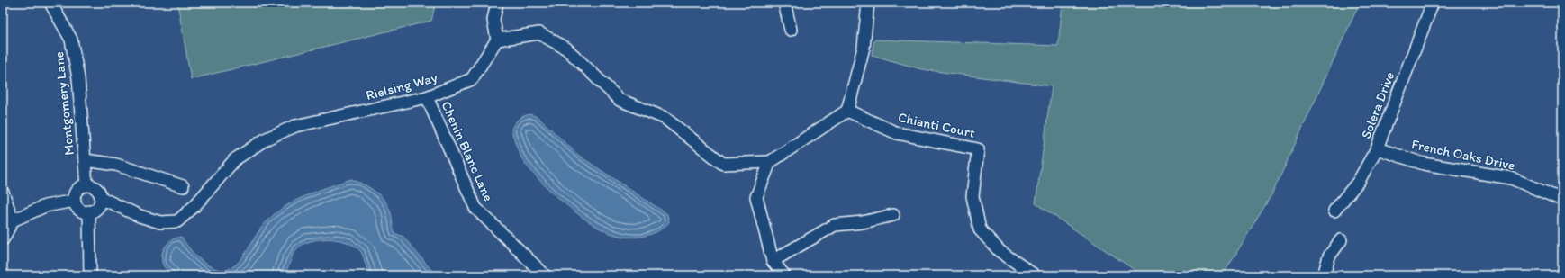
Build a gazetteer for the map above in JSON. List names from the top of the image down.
{
  "streets": {
    "street": [
      "Rielsing Way",
      "Montgomery Lane",
      "Solera Drive",
      "Chianti Court",
      "Chenin Blanc Lane",
      "French Oaks Drive"
    ]
  },
  "crossings": [
    ["Rielsing Way", "Montgomery Lane"],
    ["Rielsing Way", "Chenin Blanc Lane"],
    ["Solera Drive", "French Oaks Drive"]
  ]
}
